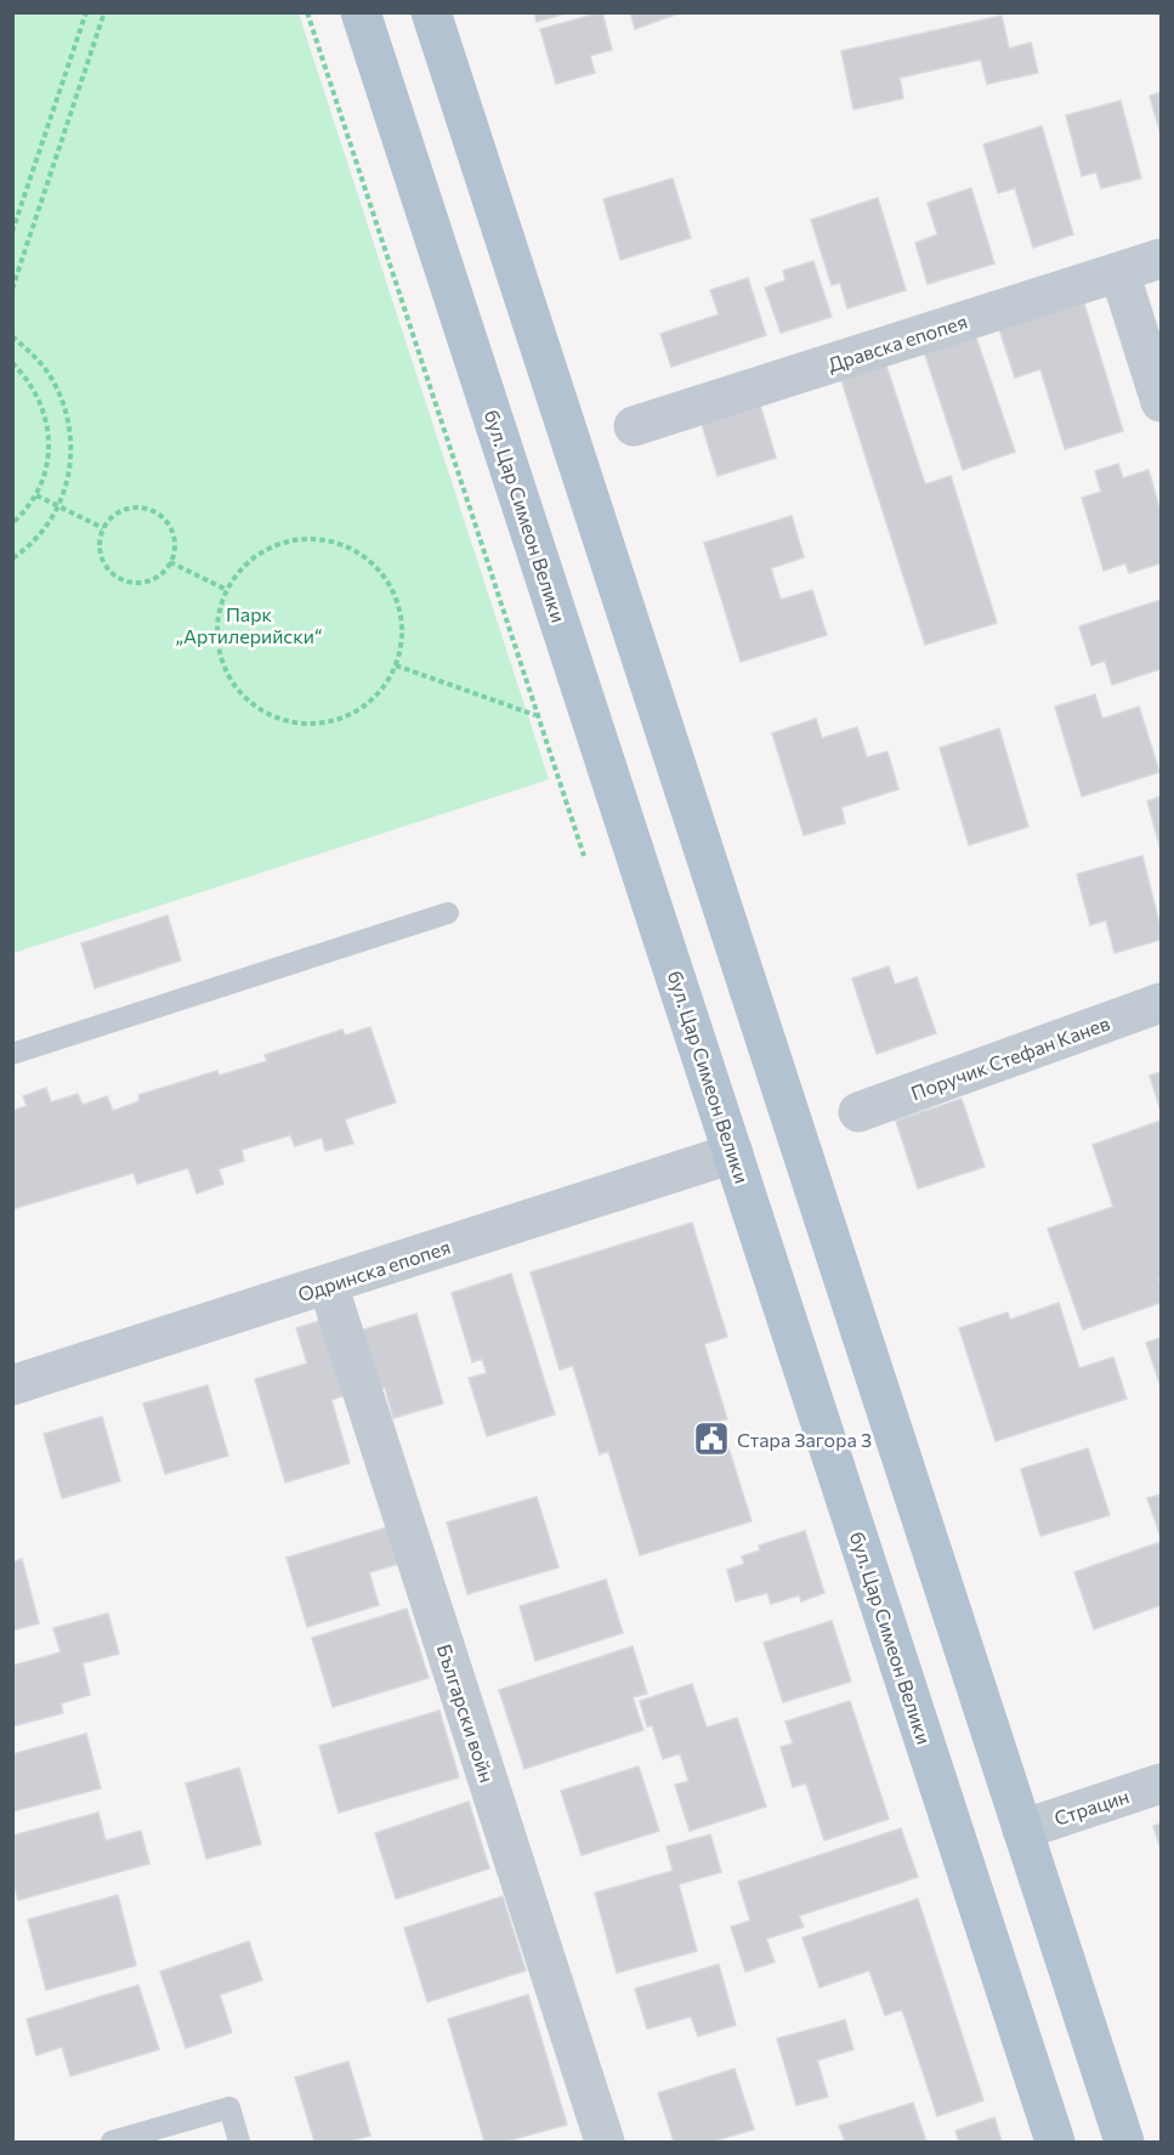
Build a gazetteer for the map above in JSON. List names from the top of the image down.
{
  "streets": {
    "main road": ["бул. Цар Симеон Велики"],
    "street": [
      "Дравска епопея",
      "Поручик Стефан Канев",
      "Одринска епопея",
      "Български войн",
      "Страцин"
    ]
  },
  "crossings": [
    ["бул. Цар Симеон Велики", "Одринска епопея"],
    ["Одринска епопея", "Български войн"]
  ],
  "parks": ["Парк „Артилерийски“"],
  "places": {
    "public building": ["Стара Загора 3"]
  }
}
